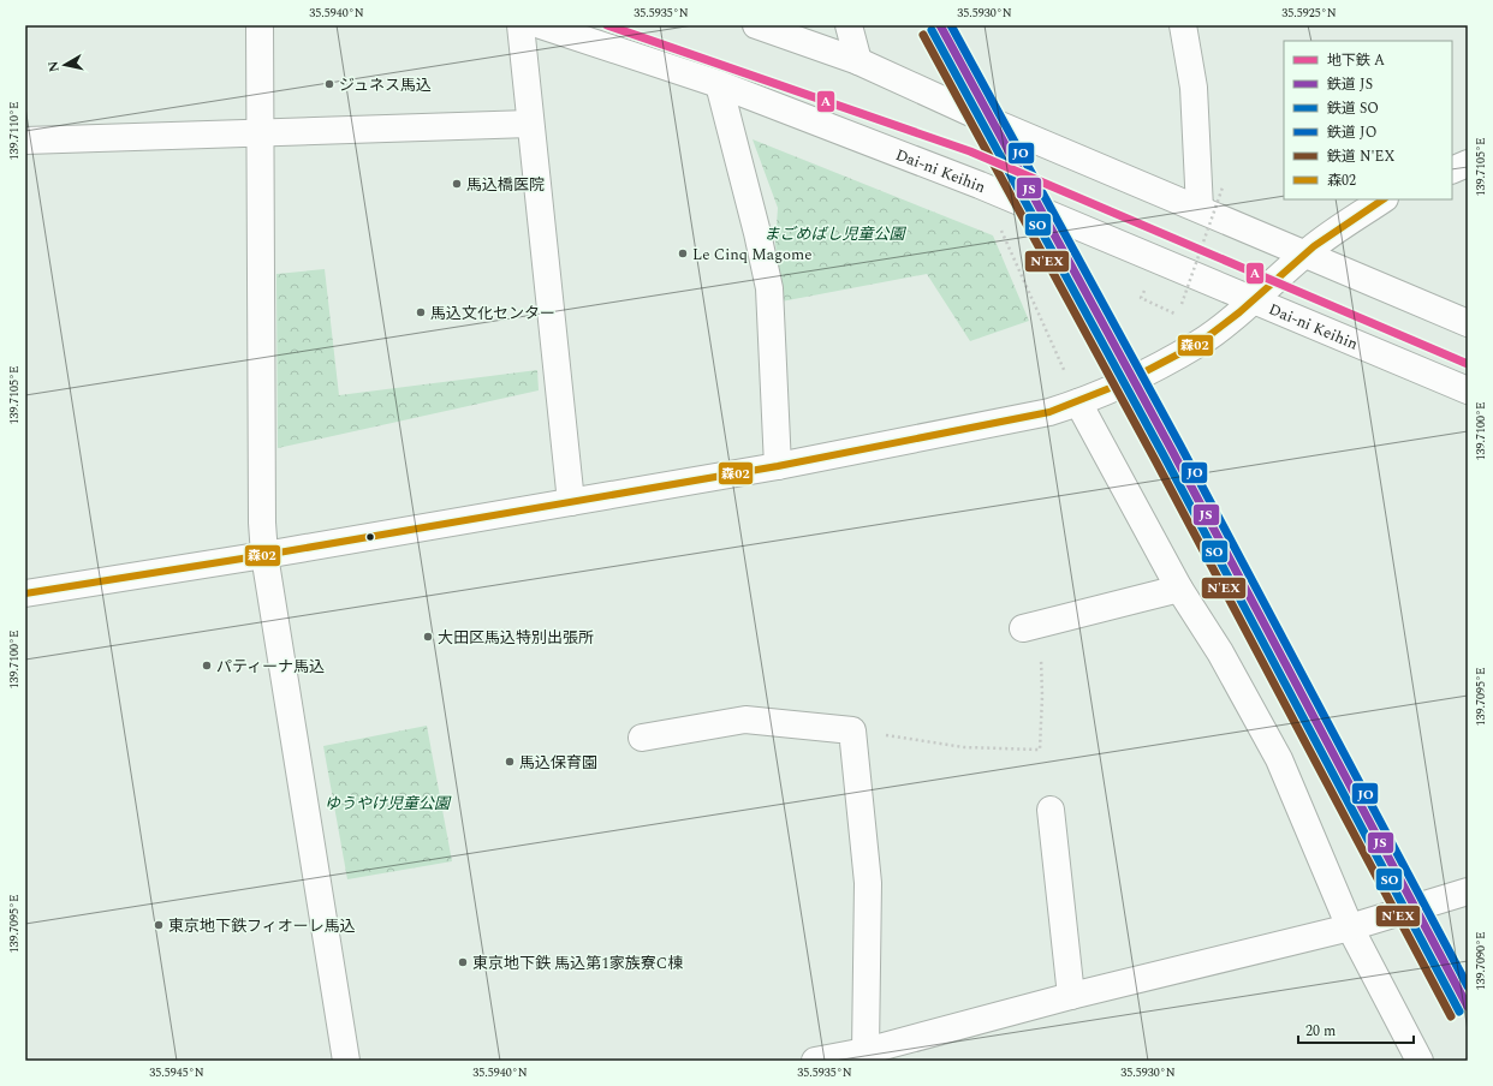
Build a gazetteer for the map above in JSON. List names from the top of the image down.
{
  "streets": {
    "main road": ["Dai-ni Keihin"]
  },
  "parks": ["まごめばし児童公園", "ゆうやけ児童公園"],
  "places": [
    "ジュネス馬込",
    "馬込橋医院",
    "Le Cinq Magome",
    "馬込文化センター",
    "大田区馬込特別出張所",
    "パティーナ馬込",
    "馬込保育園",
    "東京地下鉄フィオーレ馬込",
    "東京地下鉄 馬込第1家族寮C棟"
  ],
  "lines": [
    "metro line A",
    "rail line JS",
    "rail line JO",
    "rail line SO",
    "rail line N'EX",
    "transit line 森02"
  ],
  "legend": [
    "地下鉄 A",
    "鉄道 JS",
    "鉄道 SO",
    "鉄道 JO",
    "鉄道 N'EX",
    "森02"
  ],
  "scale_bar": "20 m",
  "north": "left",
  "coordinates": [
    "35.5940°N",
    "35.5935°N",
    "35.5930°N",
    "35.5925°N",
    "139.7110°E",
    "139.7105°E",
    "139.7100°E",
    "139.7095°E",
    "139.7090°E",
    "35.5945°N"
  ]
}
